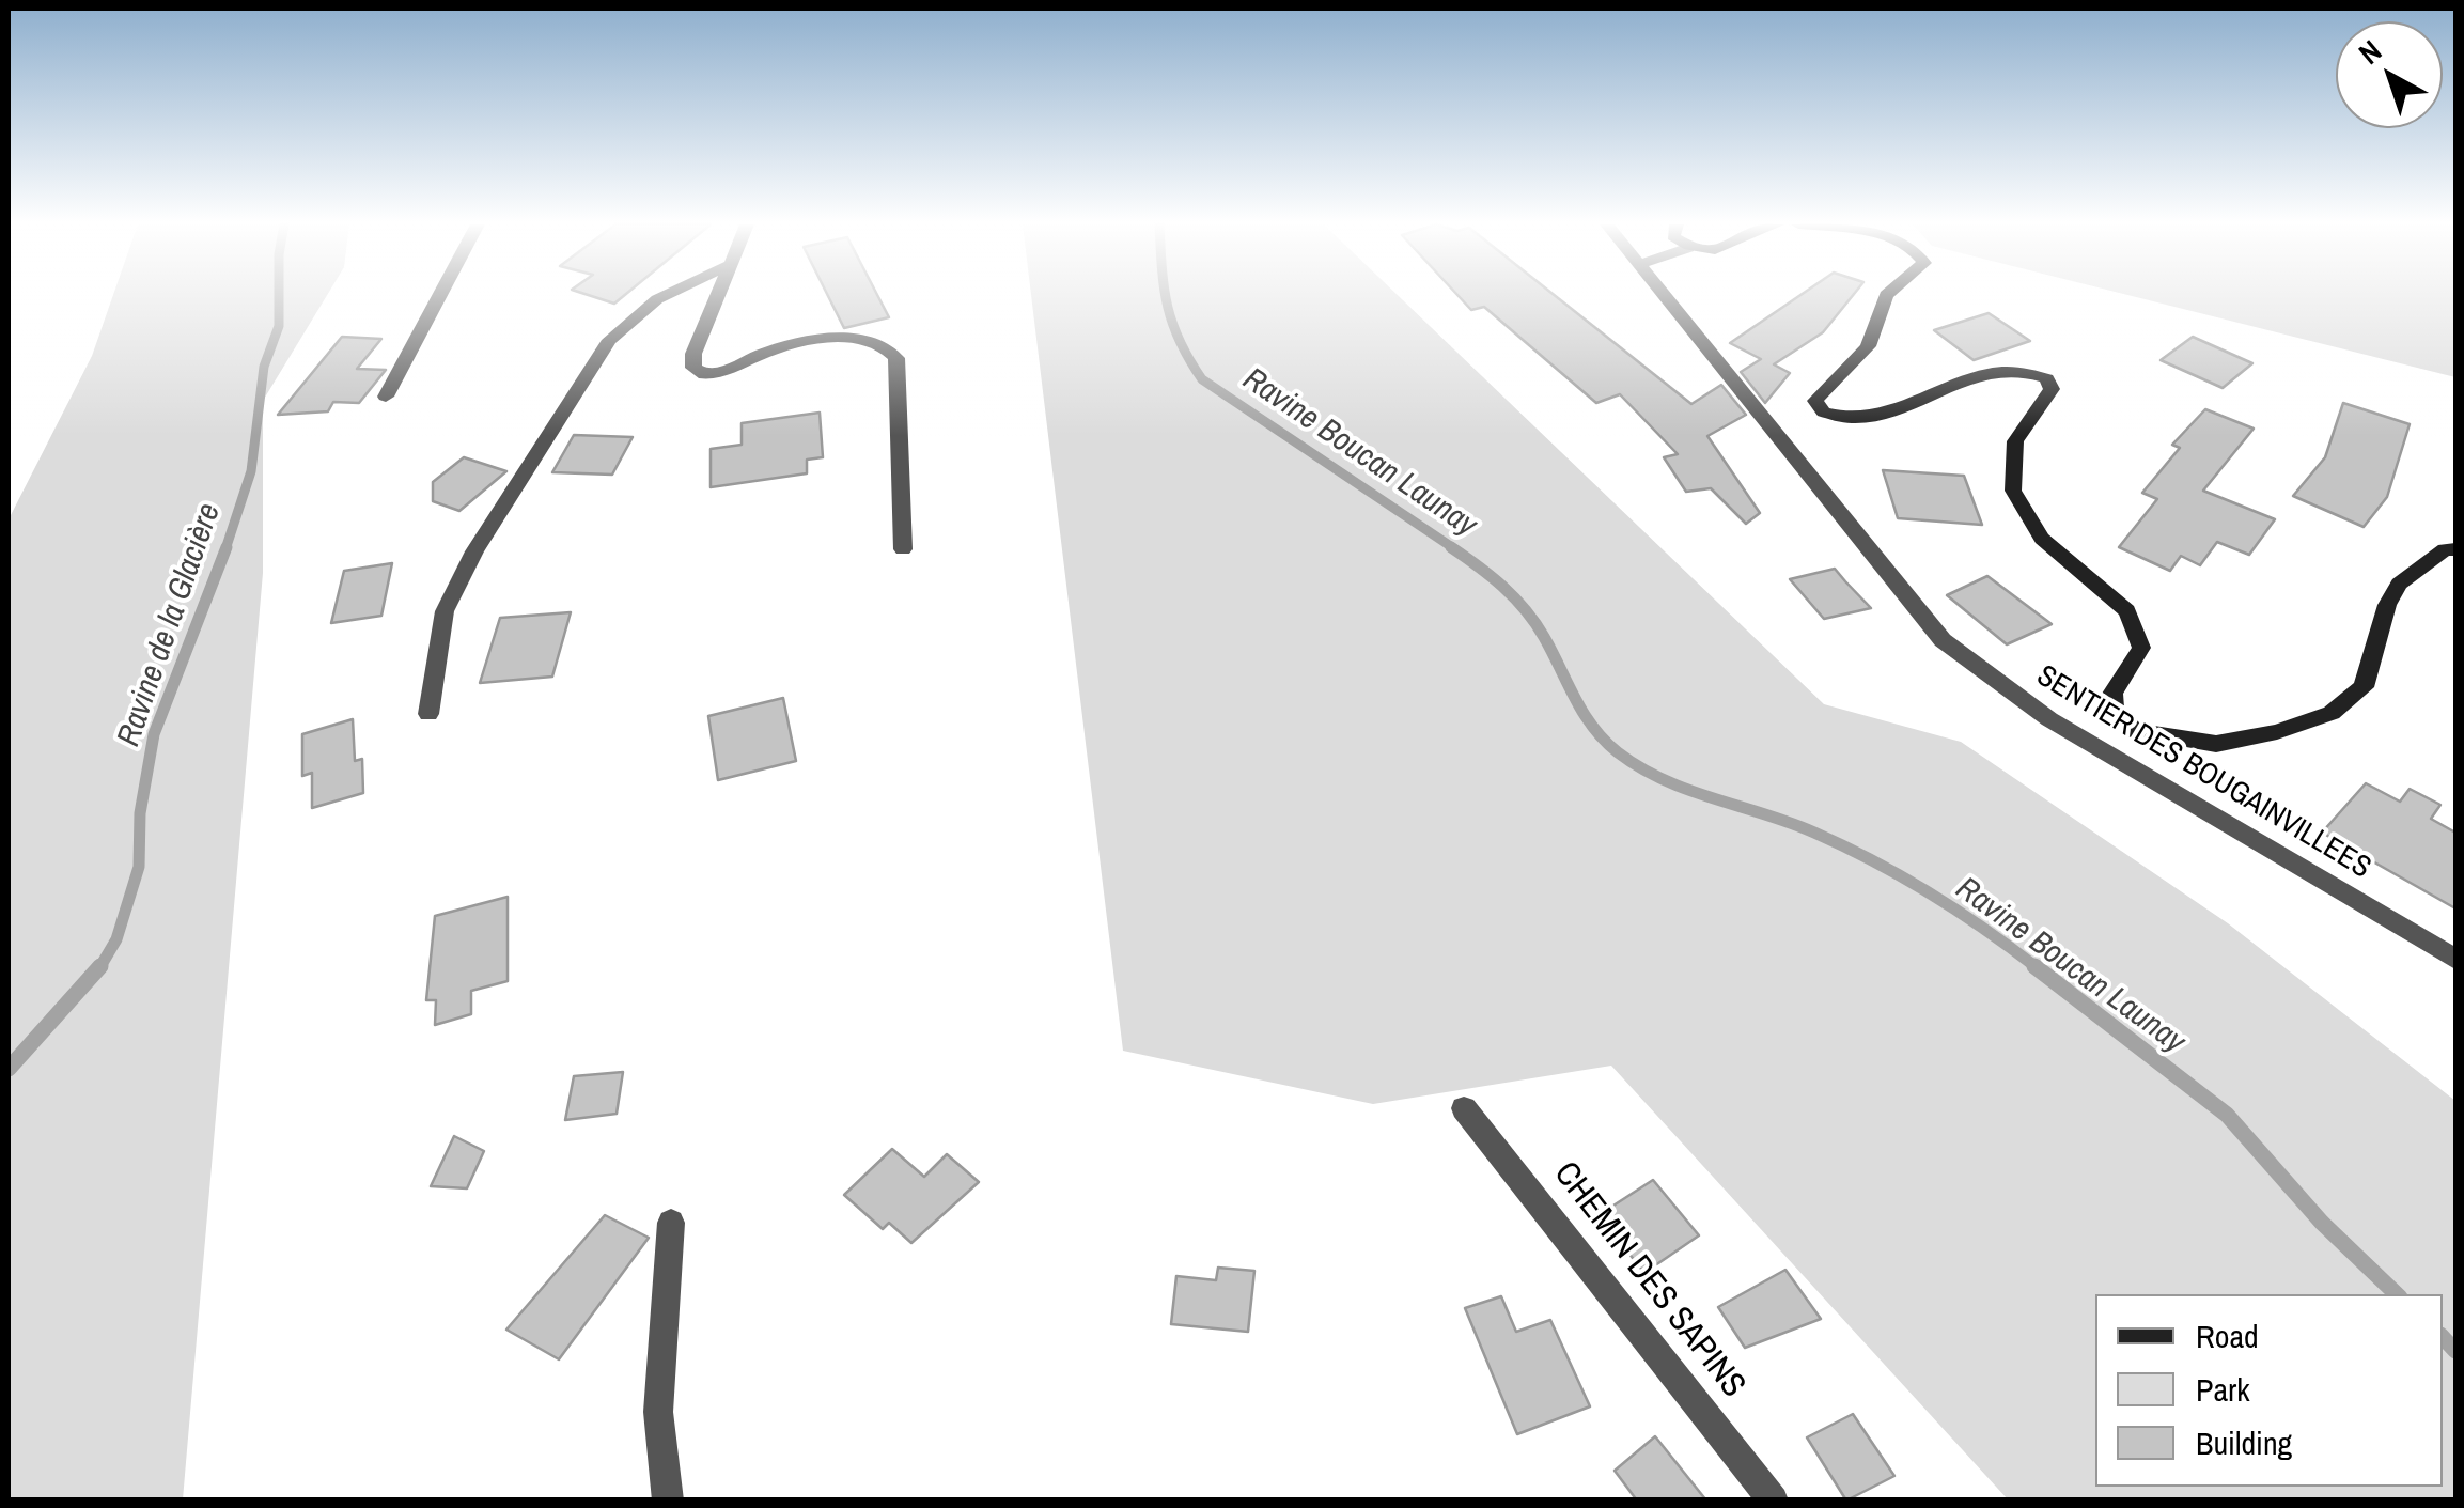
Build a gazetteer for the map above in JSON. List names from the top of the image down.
{
  "streets": {
    "street": ["SENTIER DES BOUGAINVILLEES", "CHEMIN DES SAPINS"]
  },
  "water": ["Ravine Boucan Launay", "Ravine de la Glacière"],
  "legend": ["Road", "Park", "Building"],
  "north": "top left"
}
